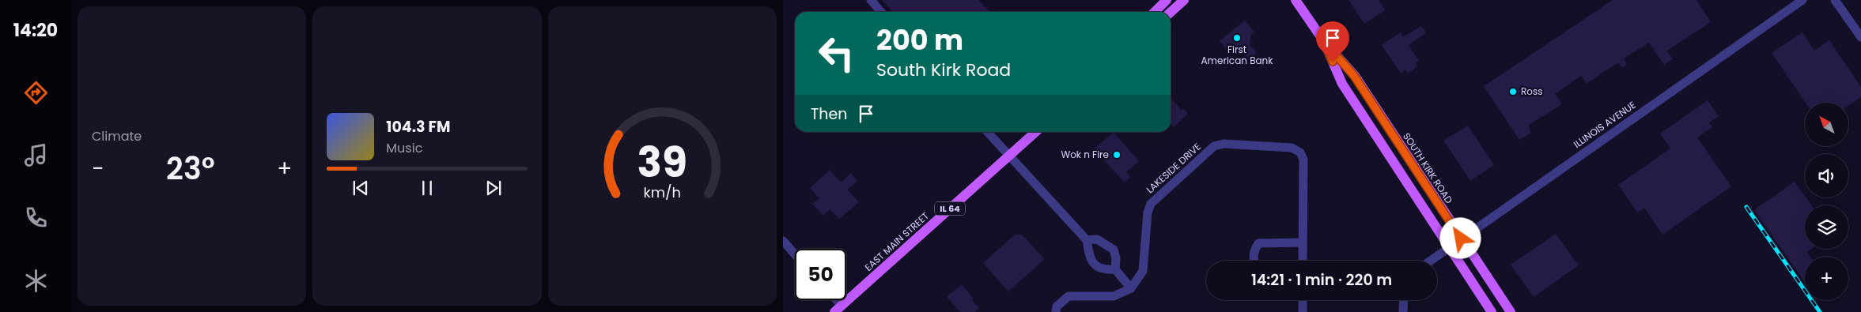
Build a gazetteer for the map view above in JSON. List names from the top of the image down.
{
  "streets": {
    "main road": ["SOUTH KIRK ROAD", "IL 64", "EAST MAIN STREET"],
    "street": ["ILLINOIS AVENUE", "LAKESIDE DRIVE"]
  },
  "crossings": [
    ["ILLINOIS AVENUE", "SOUTH KIRK ROAD"]
  ],
  "places": ["First American Bank", "Ross", "Wok n Fire"],
  "north": "top left",
  "page": {
    "tabs": "14:20",
    "tile": "Climate",
    "turn": ["200 m", "South Kirk Road"],
    "then": "Then",
    "map_buttons": "+",
    "song": ["104.3 FM", "Music"],
    "heat": ["−", "23°", "+"],
    "limit": "50",
    "trip": "14:21 · 1 min · 220 m",
    "gauge": ["39", "km/h"]
  }
}
